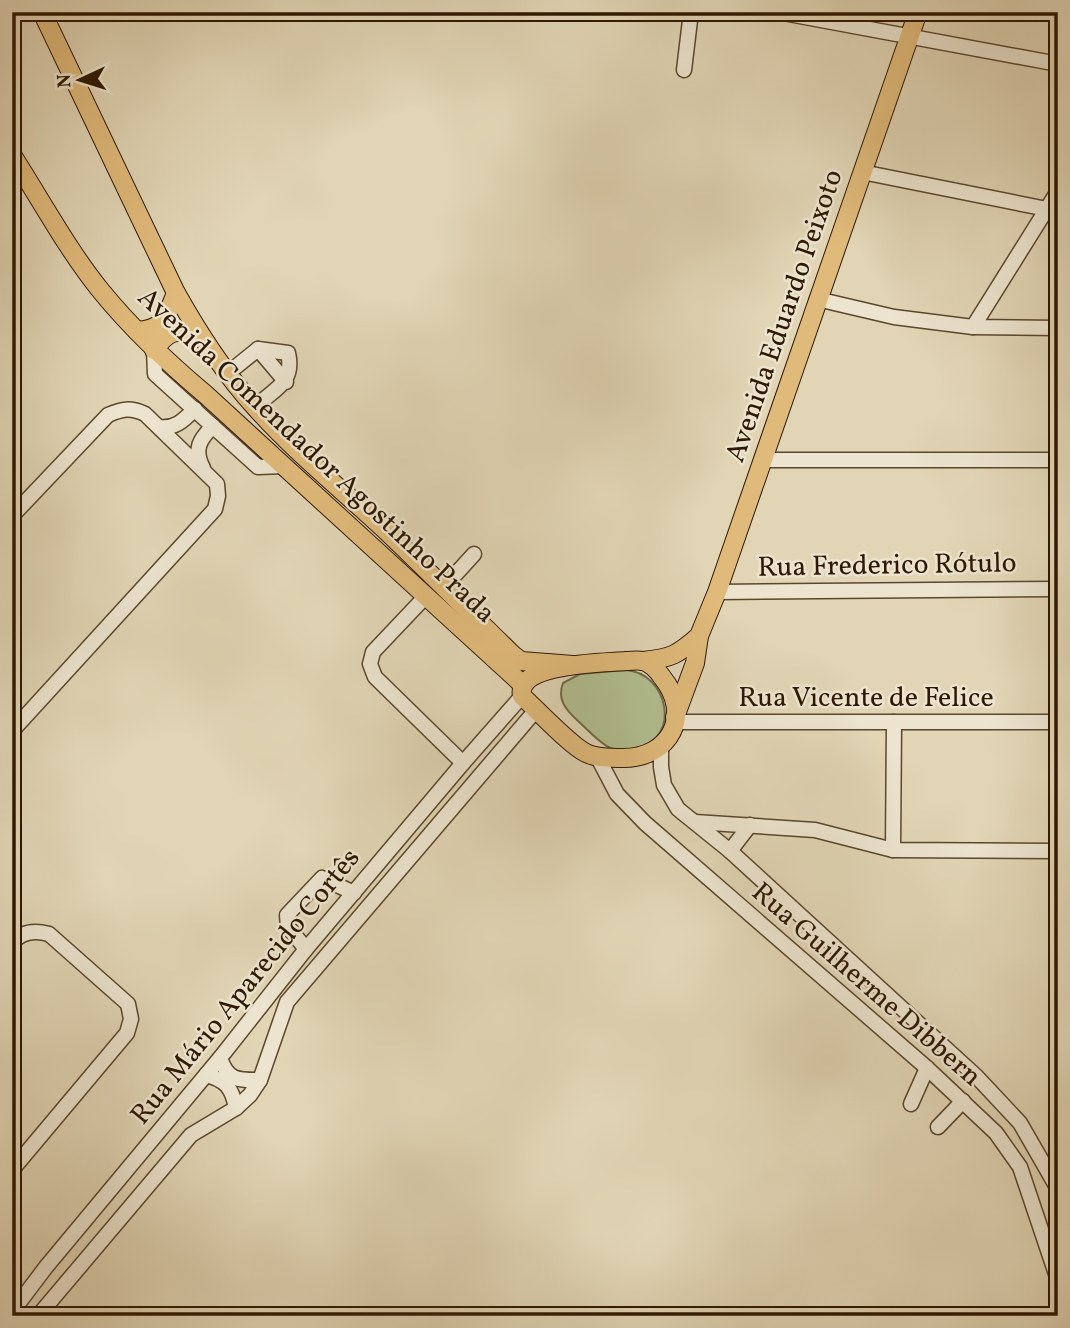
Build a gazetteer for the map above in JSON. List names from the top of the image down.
{
  "streets": {
    "main road": ["Avenida Eduardo Peixoto", "Avenida Comendador Agostinho Prada"],
    "street": [
      "Rua Frederico Rótulo",
      "Rua Vicente de Felice",
      "Rua Guilherme Dibbern",
      "Rua Mário Aparecido Cortês"
    ]
  },
  "crossings": [
    ["Avenida Eduardo Peixoto", "Rua Frederico Rótulo"],
    ["Avenida Eduardo Peixoto", "Rua Vicente de Felice"],
    ["Avenida Eduardo Peixoto", "Rua Guilherme Dibbern"],
    ["Avenida Comendador Agostinho Prada", "Rua Guilherme Dibbern"],
    ["Avenida Comendador Agostinho Prada", "Rua Mário Aparecido Cortês"]
  ],
  "north": "left"
}
